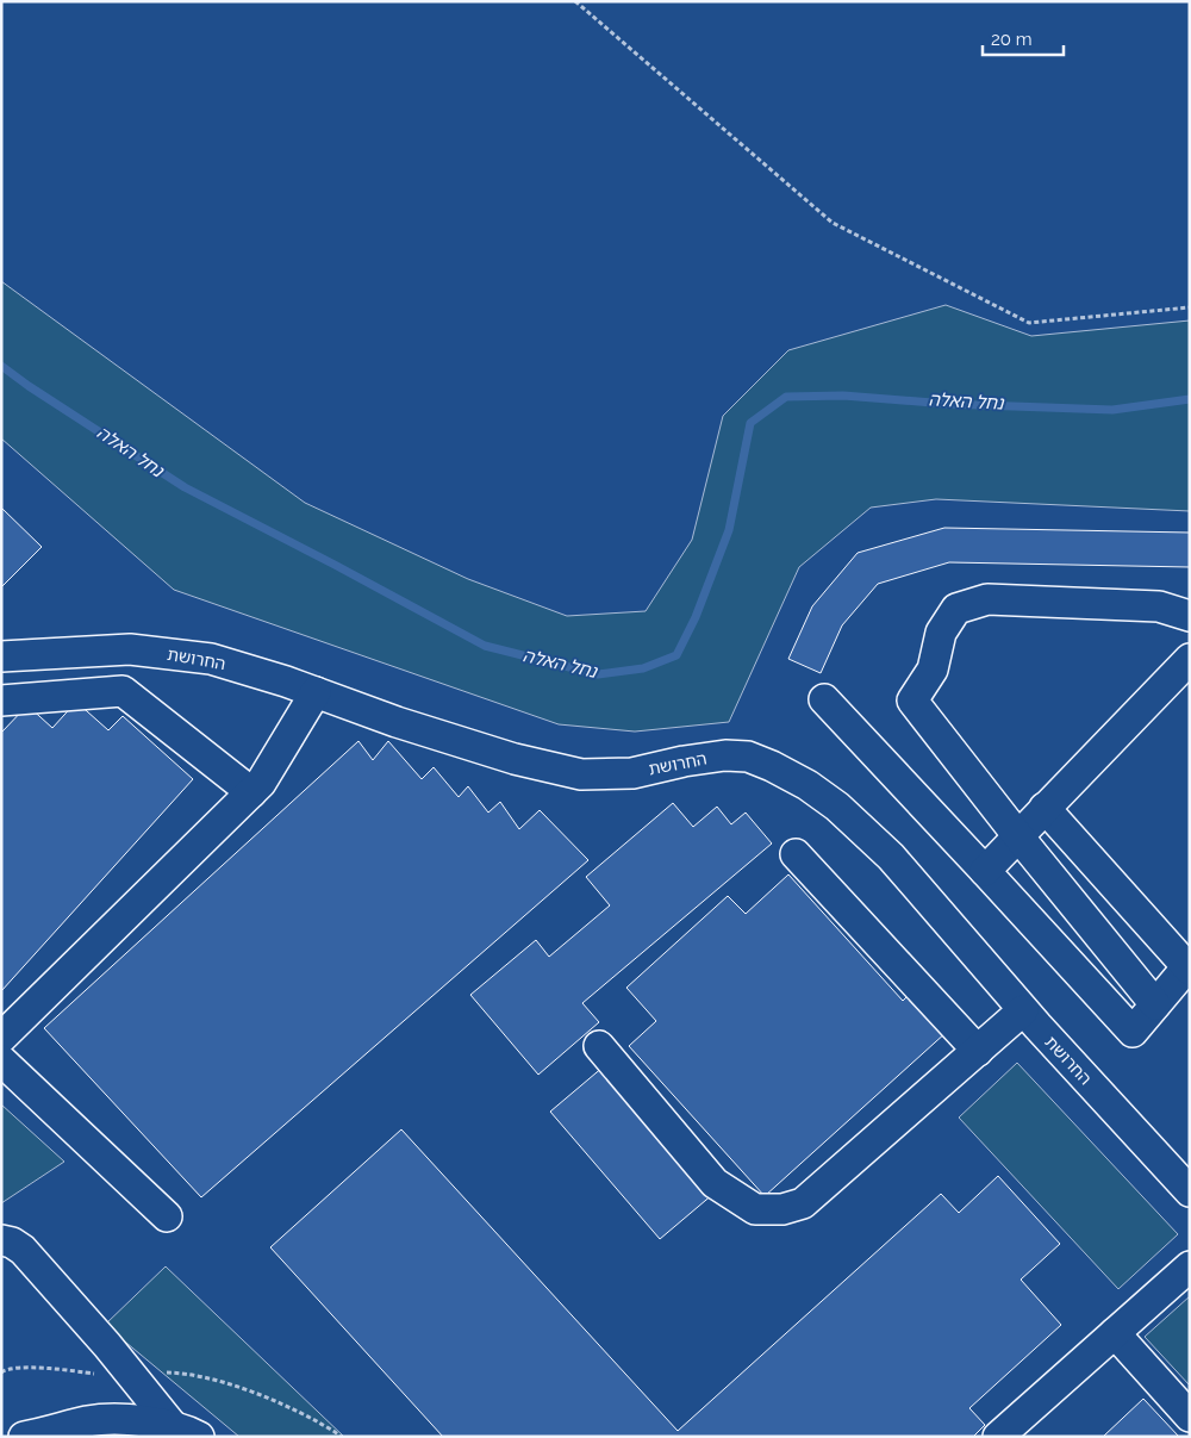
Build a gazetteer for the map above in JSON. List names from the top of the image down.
{
  "streets": {
    "street": ["החרושת"]
  },
  "water": ["נחל האלה"],
  "scale_bar": "20 m"
}
